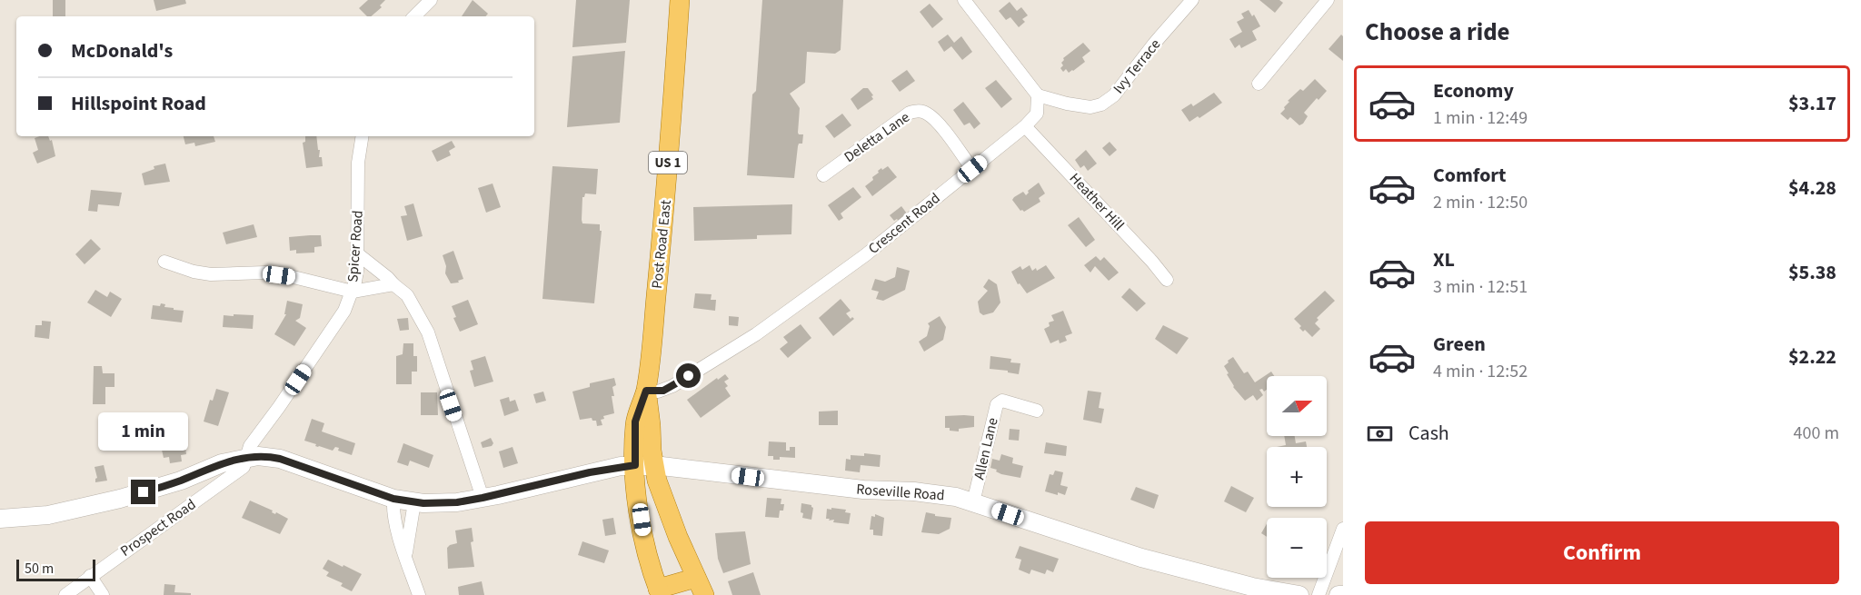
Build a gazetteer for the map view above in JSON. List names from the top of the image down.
{
  "streets": {
    "main road": ["US 1", "Post Road East"],
    "street": [
      "Ivy Terrace",
      "Deletta Lane",
      "Heather Hill",
      "Crescent Road",
      "Spicer Road",
      "Allen Lane",
      "Roseville Road",
      "Prospect Road"
    ]
  },
  "crossings": [
    ["Ivy Terrace", "Crescent Road"],
    ["Deletta Lane", "Crescent Road"],
    ["Heather Hill", "Crescent Road"],
    ["Crescent Road", "Post Road East"],
    ["Post Road East", "Roseville Road"],
    ["Spicer Road", "Roseville Road"],
    ["Spicer Road", "Prospect Road"],
    ["Allen Lane", "Roseville Road"],
    ["Roseville Road", "Prospect Road"]
  ],
  "scale_bar": "50 m",
  "north": "right",
  "page": {
    "heading": "Choose a ride",
    "banner": ["McDonald's", "Hillspoint Road"],
    "list": [
      {
        "name": "Economy",
        "note": "1 min · 12:49",
        "value": "$3.17"
      },
      {
        "name": "Comfort",
        "note": "2 min · 12:50",
        "value": "$4.28"
      },
      {
        "name": "XL",
        "note": "3 min · 12:51",
        "value": "$5.38"
      },
      {
        "name": "Green",
        "note": "4 min · 12:52",
        "value": "$2.22"
      }
    ],
    "map_buttons": ["+", "−"],
    "pay": ["Cash", "400 m"],
    "bubble": "1 min",
    "buttons": "Confirm",
    "scale": "50 m"
  }
}
